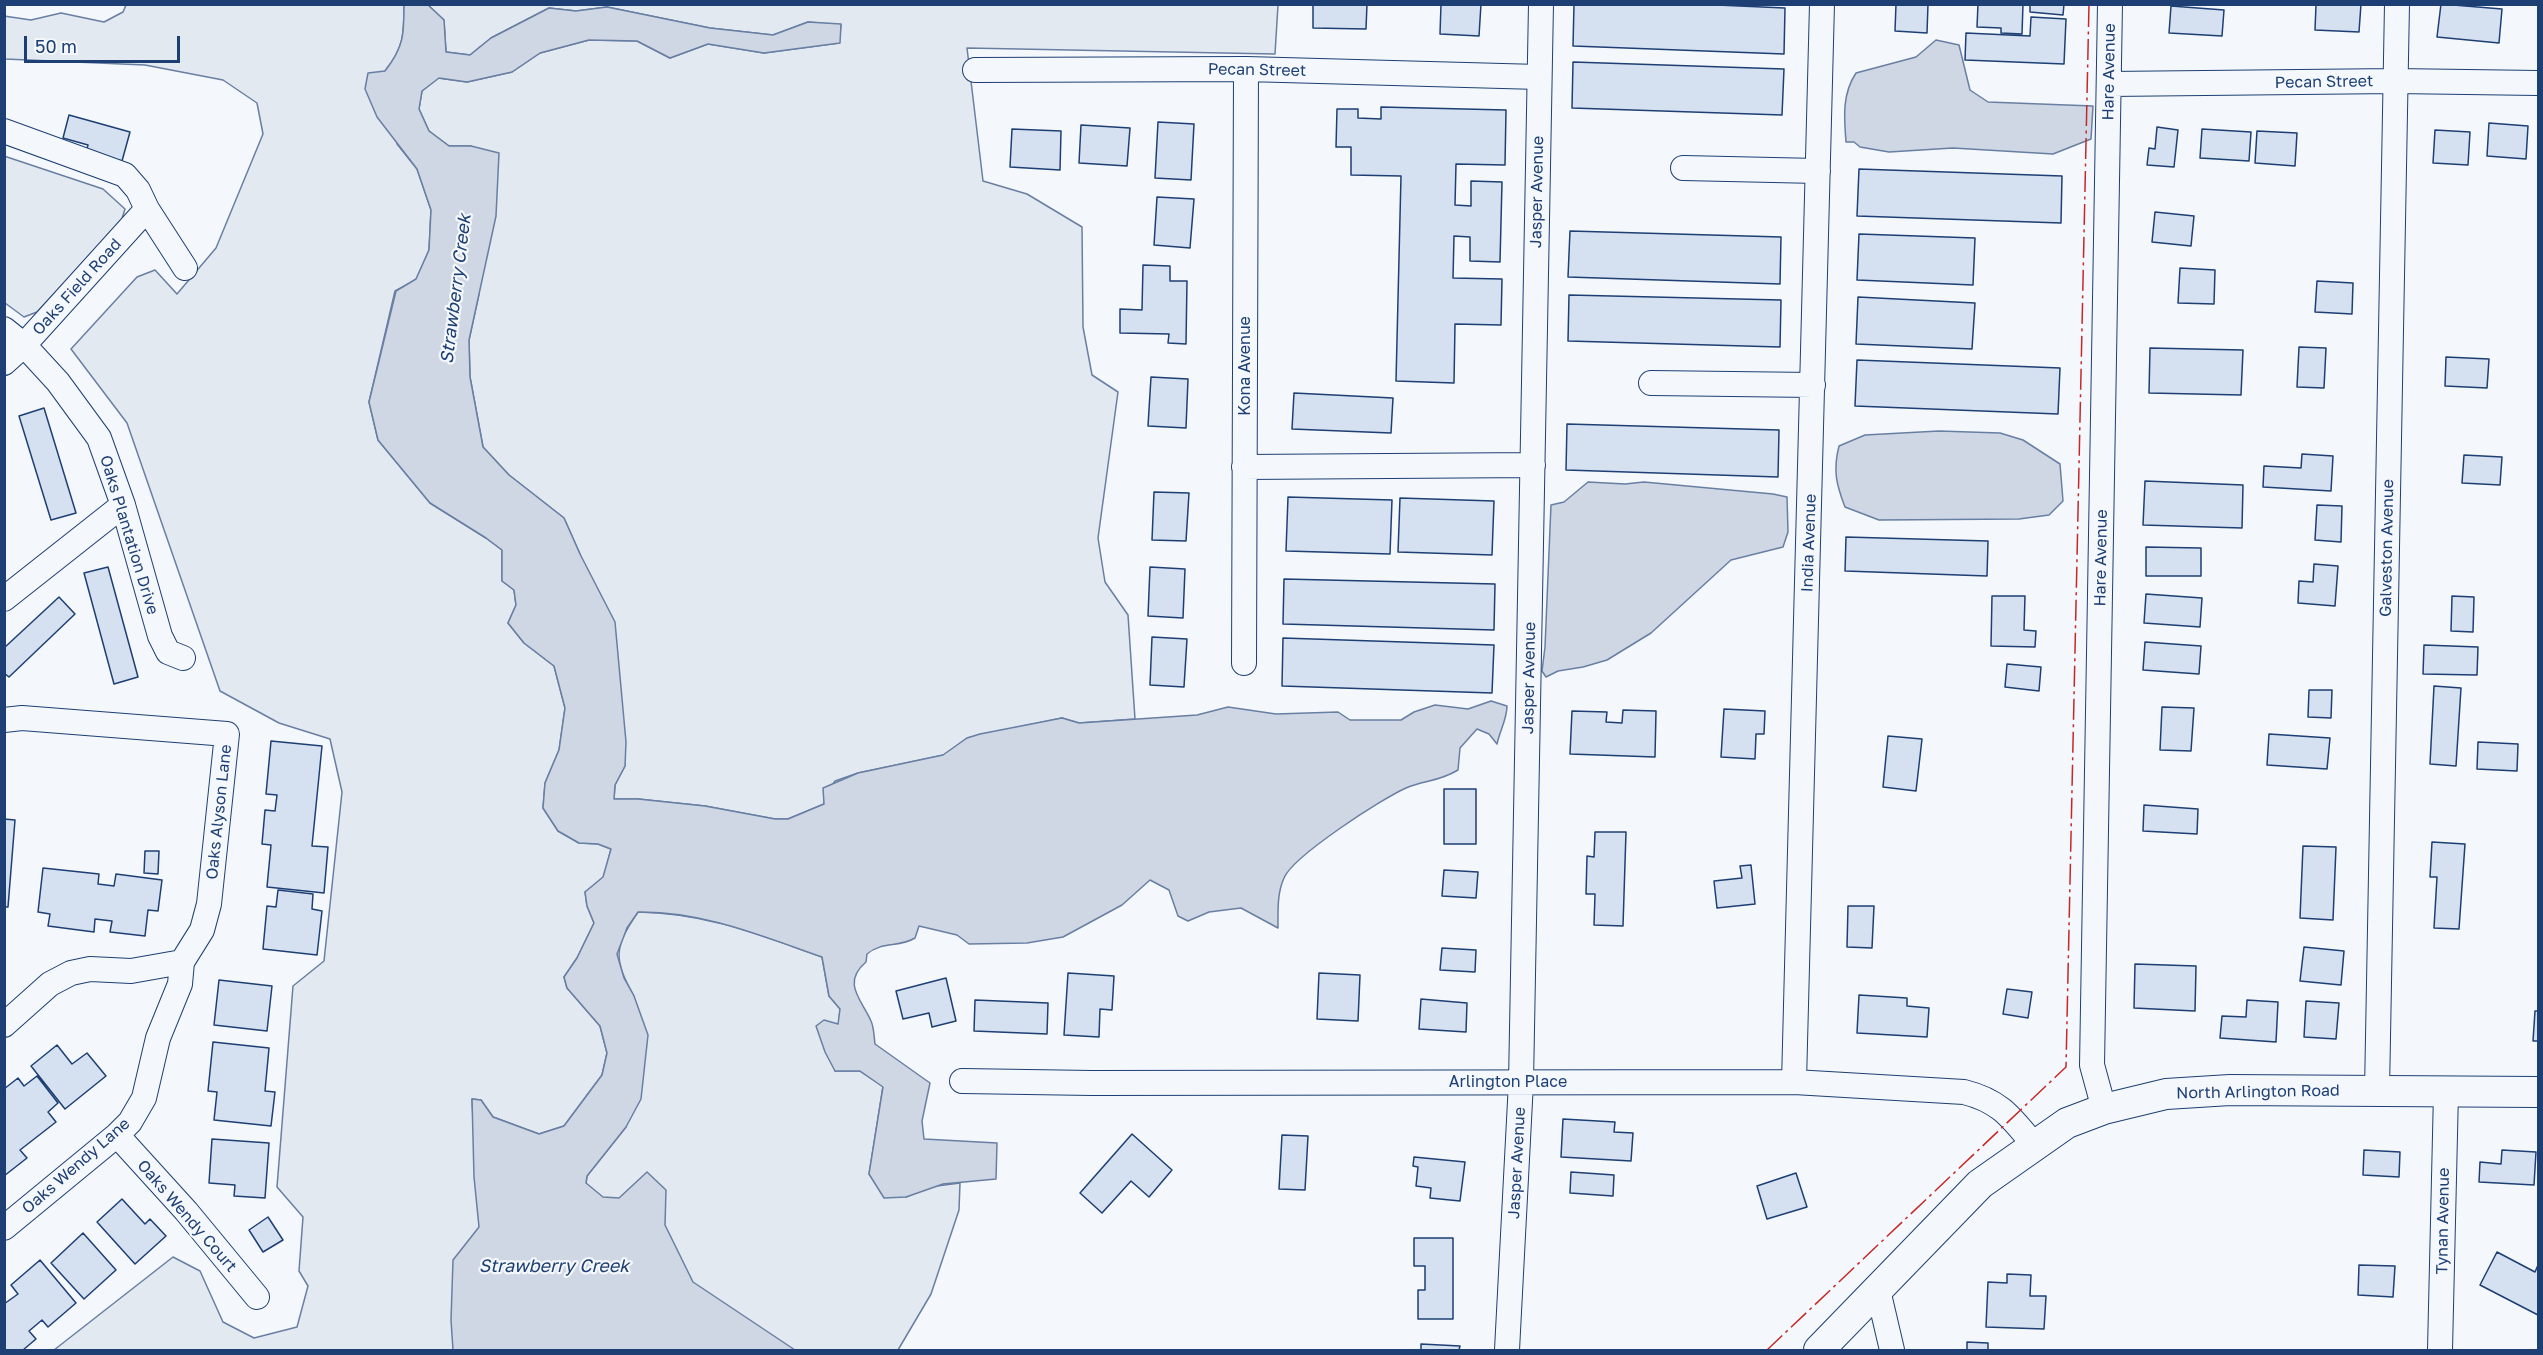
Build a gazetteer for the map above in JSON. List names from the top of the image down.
{
  "streets": {
    "main road": ["North Arlington Road"],
    "street": [
      "Pecan Street",
      "Hare Avenue",
      "Jasper Avenue",
      "Oaks Field Road",
      "Kona Avenue",
      "Oaks Plantation Drive",
      "India Avenue",
      "Galveston Avenue",
      "Oaks Alyson Lane",
      "Arlington Place",
      "Oaks Wendy Lane",
      "Oaks Wendy Court",
      "Tynan Avenue"
    ]
  },
  "crossings": [
    ["Pecan Street", "Hare Avenue"],
    ["Pecan Street", "Jasper Avenue"],
    ["Pecan Street", "Kona Avenue"],
    ["Pecan Street", "Galveston Avenue"],
    ["Hare Avenue", "North Arlington Road"],
    ["Jasper Avenue", "Arlington Place"],
    ["Oaks Field Road", "Oaks Plantation Drive"],
    ["India Avenue", "Arlington Place"],
    ["Galveston Avenue", "North Arlington Road"],
    ["Oaks Alyson Lane", "Oaks Wendy Lane"],
    ["Arlington Place", "North Arlington Road"],
    ["North Arlington Road", "Tynan Avenue"],
    ["Oaks Wendy Lane", "Oaks Wendy Court"]
  ],
  "water": ["Strawberry Creek"],
  "scale_bar": "50 m"
}
